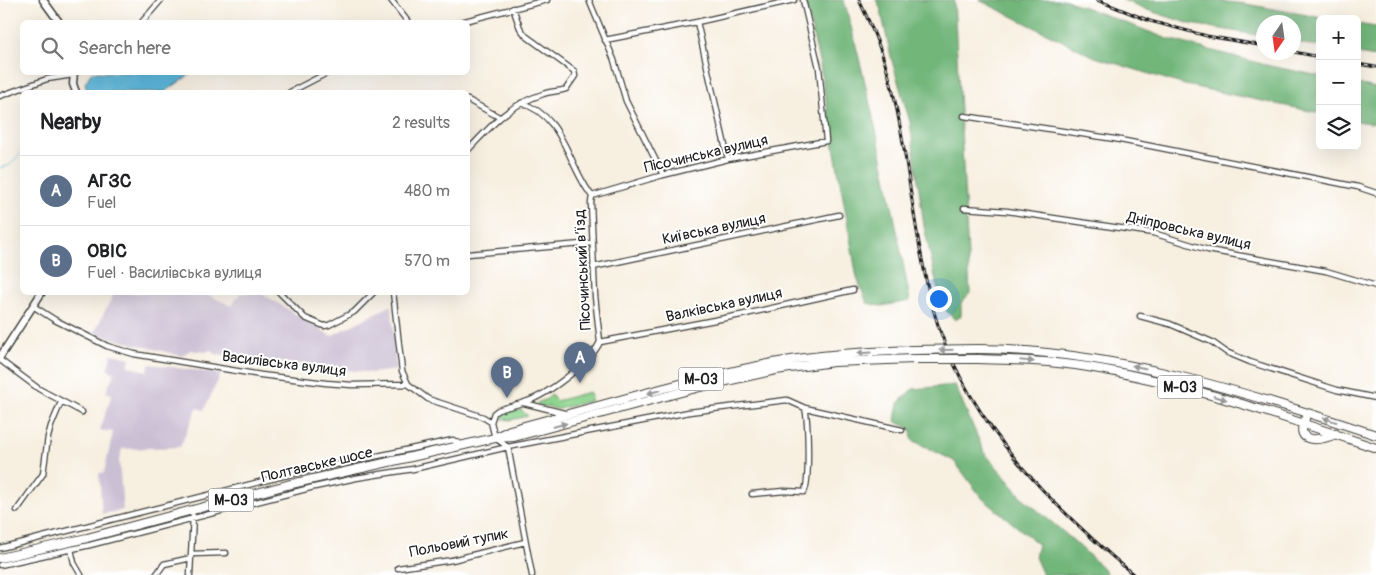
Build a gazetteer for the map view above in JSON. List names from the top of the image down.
{
  "streets": {
    "highway": ["М-03", "Полтавське шосе"],
    "street": [
      "Пісочинська вулиця",
      "Київська вулиця",
      "Дніпровська вулиця",
      "Пісочинський в’їзд",
      "Валківська вулиця",
      "Василівська вулиця",
      "Польовий тупик"
    ]
  },
  "crossings": [
    ["Пісочинська вулиця", "Пісочинський в’їзд"],
    ["Київська вулиця", "Пісочинський в’їзд"],
    ["Пісочинський в’їзд", "Валківська вулиця"],
    ["М-03", "Полтавське шосе"]
  ],
  "north": "bottom",
  "page": {
    "map_buttons": ["+", "−"],
    "search": "Search here",
    "heading": ["Nearby", "2 results"],
    "list": [
      {
        "mark": "A",
        "name": "АГЗС",
        "note": "Fuel",
        "value": "480 m"
      },
      {
        "mark": "B",
        "name": "ОВІС",
        "note": "Fuel · Василівська вулиця",
        "value": "570 m"
      }
    ],
    "pins": ["A", "B"]
  }
}
